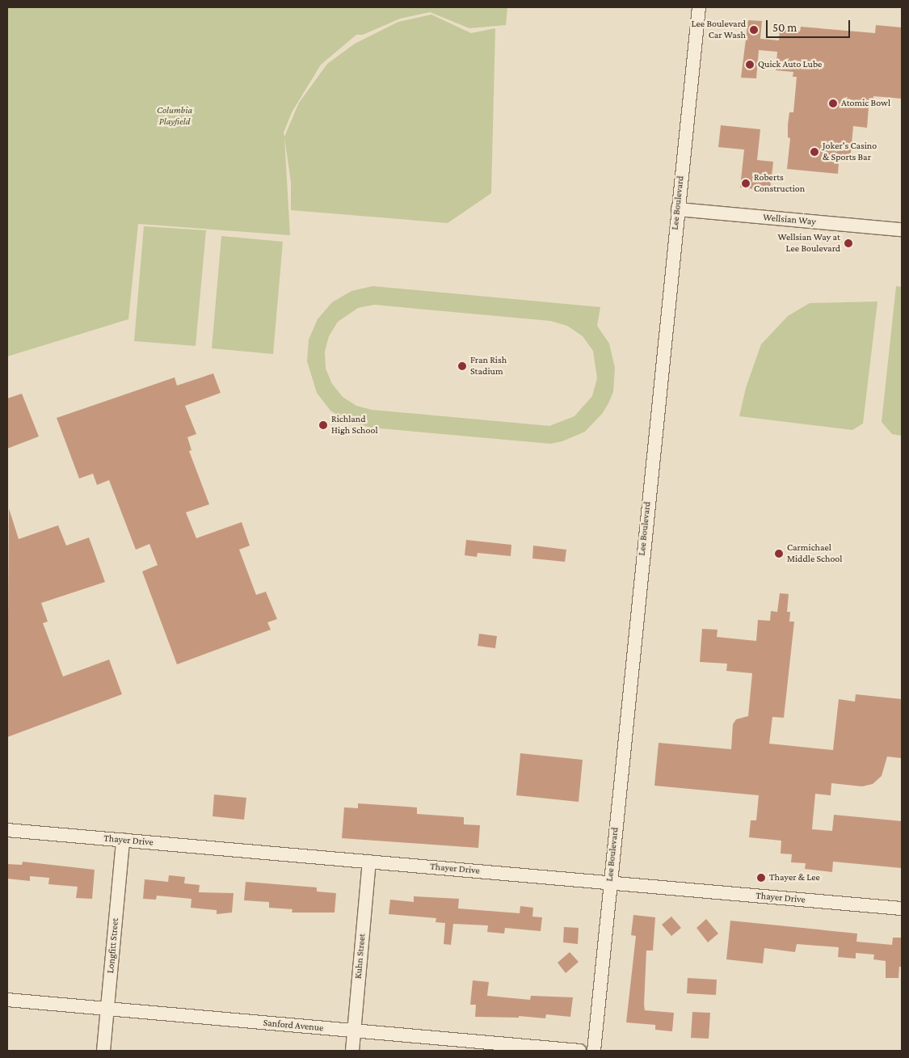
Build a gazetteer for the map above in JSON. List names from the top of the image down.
{
  "streets": {
    "street": [
      "Lee Boulevard",
      "Wellsian Way",
      "Thayer Drive",
      "Longfitt Street",
      "Kuhn Street",
      "Sanford Avenue"
    ]
  },
  "crossings": [
    ["Lee Boulevard", "Wellsian Way"],
    ["Lee Boulevard", "Thayer Drive"],
    ["Thayer Drive", "Longfitt Street"],
    ["Thayer Drive", "Kuhn Street"],
    ["Longfitt Street", "Sanford Avenue"],
    ["Kuhn Street", "Sanford Avenue"]
  ],
  "parks": ["Columbia Playfield"],
  "places": [
    "Lee Boulevard Car Wash",
    "Quick Auto Lube",
    "Atomic Bowl",
    "Joker's Casino & Sports Bar",
    "Roberts Construction",
    "Wellsian Way at Lee Boulevard",
    "Fran Rish Stadium",
    "Richland High School",
    "Carmichael Middle School",
    "Thayer & Lee"
  ],
  "scale_bar": "50 m"
}
